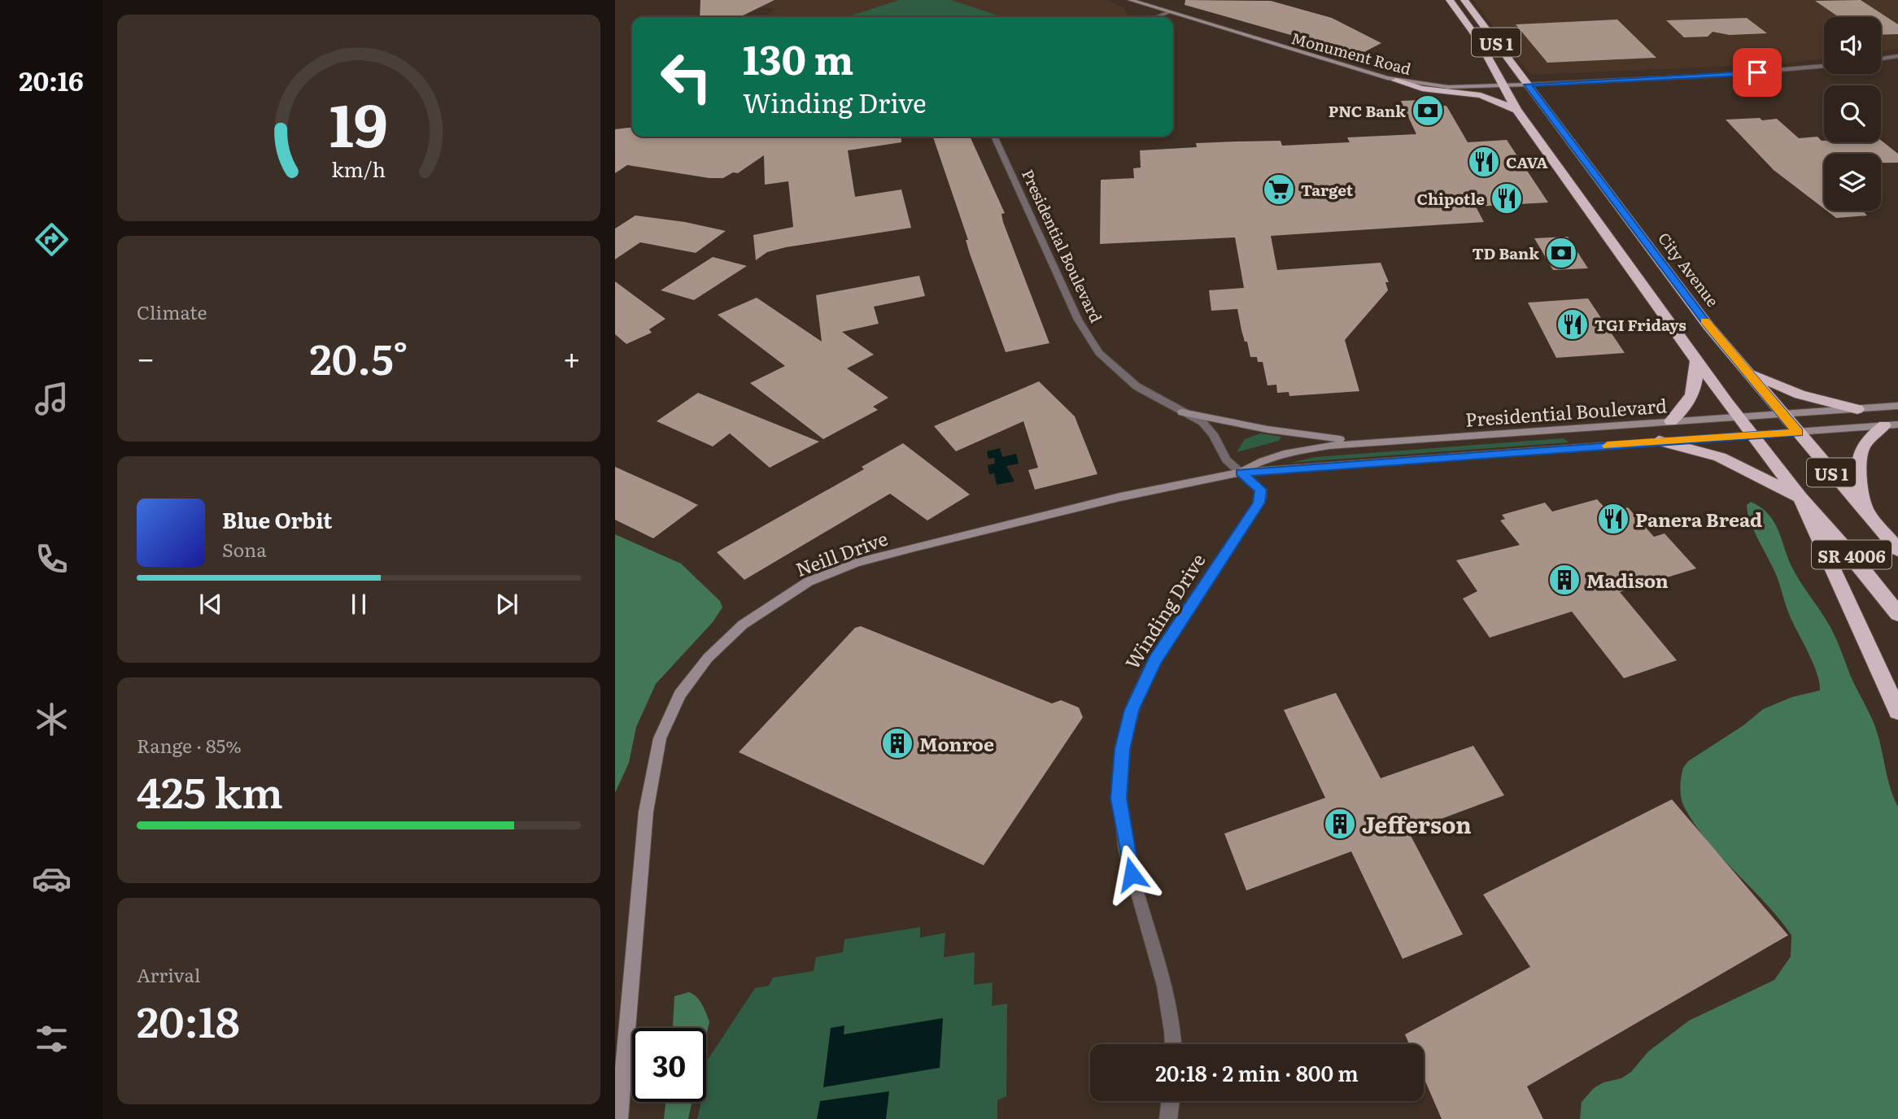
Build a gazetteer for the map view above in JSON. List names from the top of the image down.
{
  "streets": {
    "highway": ["US 1", "City Avenue", "SR 4006"],
    "main road": ["Monument Road", "Presidential Boulevard", "Neill Drive"],
    "street": ["Winding Drive"]
  },
  "crossings": [
    ["US 1", "Monument Road"],
    ["US 1", "Presidential Boulevard"],
    ["US 1", "SR 4006"],
    ["Monument Road", "City Avenue"],
    ["Presidential Boulevard", "City Avenue"],
    ["Presidential Boulevard", "Neill Drive"],
    ["Presidential Boulevard", "Winding Drive"],
    ["Neill Drive", "Winding Drive"]
  ],
  "places": {
    "bank": ["PNC Bank", "TD Bank"],
    "restaurant": [
      "CAVA",
      "Chipotle",
      "TGI Fridays",
      "Panera Bread"
    ],
    "supermarket": ["Target"],
    "building": ["Madison", "Monroe", "Jefferson"]
  },
  "page": {
    "tabs": "20:16",
    "turn": ["130 m", "Winding Drive"],
    "tile": [
      "Climate",
      ["Range · 85%", "425 km"],
      ["Arrival", "20:18"]
    ],
    "heat": ["−", "20.5°", "+"],
    "song": ["Blue Orbit", "Sona"],
    "limit": "30",
    "trip": "20:18 · 2 min · 800 m",
    "gauge": ["19", "km/h"]
  }
}
